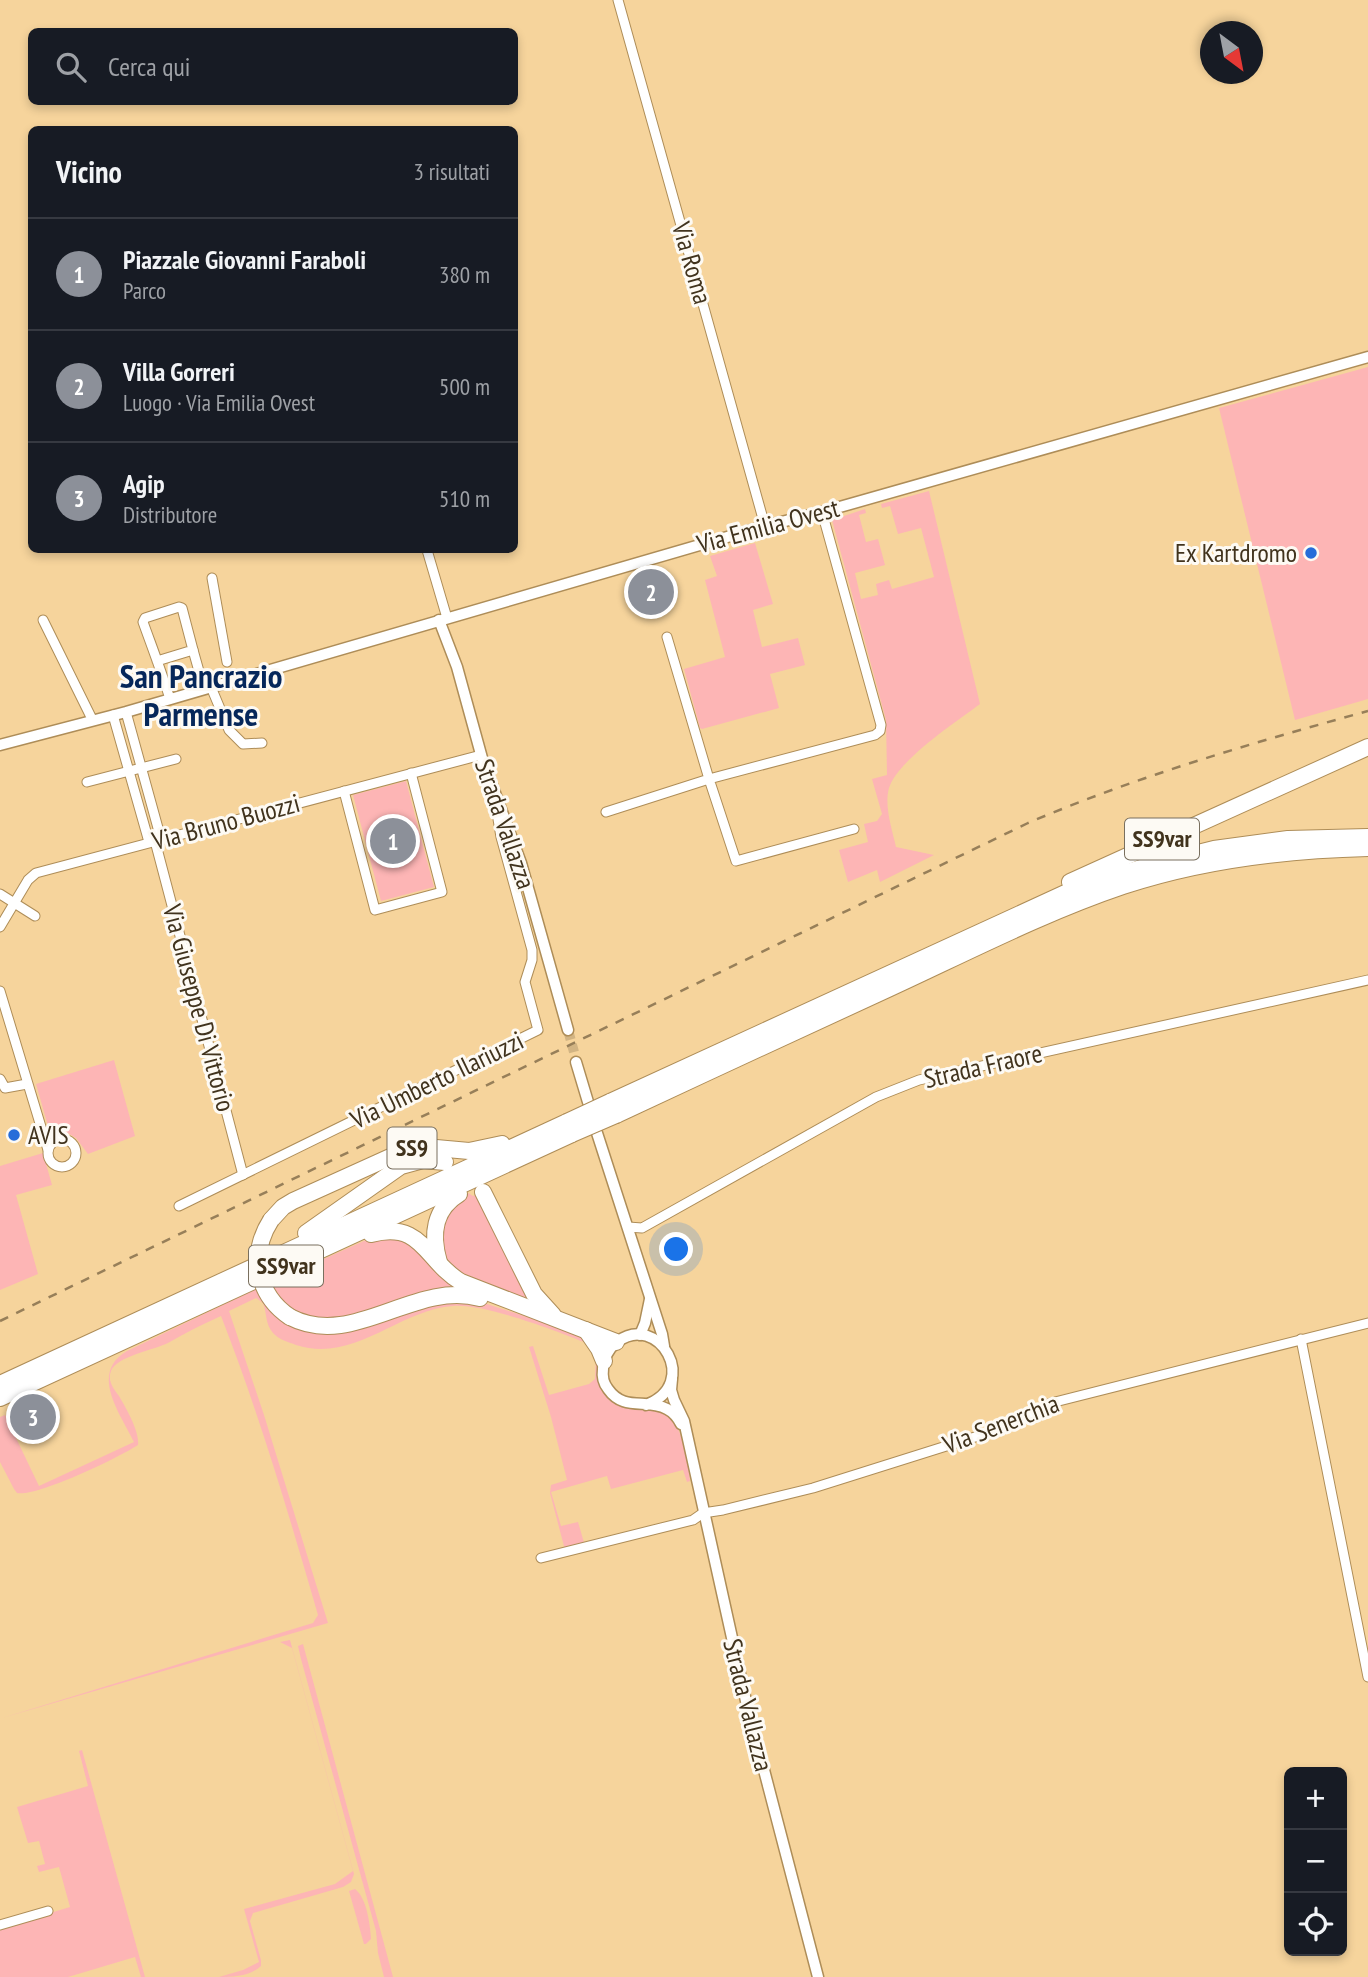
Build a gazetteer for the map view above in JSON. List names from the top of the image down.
{
  "streets": {
    "highway": ["SS9var", "SS9"],
    "street": [
      "Via Roma",
      "Via Emilia Ovest",
      "Via Bruno Buozzi",
      "Strada Vallazza",
      "Via Giuseppe Di Vittorio",
      "Strada Fraore",
      "Via Umberto Ilariuzzi",
      "Via Senerchia"
    ]
  },
  "crossings": [
    ["Via Roma", "Via Emilia Ovest"],
    ["Via Emilia Ovest", "Strada Vallazza"],
    ["Via Bruno Buozzi", "Strada Vallazza"],
    ["Via Bruno Buozzi", "Via Giuseppe Di Vittorio"],
    ["Strada Vallazza", "Strada Fraore"],
    ["Strada Vallazza", "Via Umberto Ilariuzzi"],
    ["Strada Vallazza", "SS9"],
    ["Strada Vallazza", "Via Senerchia"],
    ["SS9var", "SS9"],
    ["Via Giuseppe Di Vittorio", "Via Umberto Ilariuzzi"]
  ],
  "districts": ["San Pancrazio Parmense"],
  "places": ["Ex Kartdromo", "AVIS"],
  "north": "bottom right",
  "page": {
    "search": "Cerca qui",
    "heading": ["Vicino", "3 risultati"],
    "list": [
      {
        "mark": "1",
        "name": "Piazzale Giovanni Faraboli",
        "note": "Parco",
        "value": "380 m"
      },
      {
        "mark": "2",
        "name": "Villa Gorreri",
        "note": "Luogo · Via Emilia Ovest",
        "value": "500 m"
      },
      {
        "mark": "3",
        "name": "Agip",
        "note": "Distributore",
        "value": "510 m"
      }
    ],
    "pins": ["2", "1", "3"],
    "map_buttons": ["+", "−"]
  }
}
